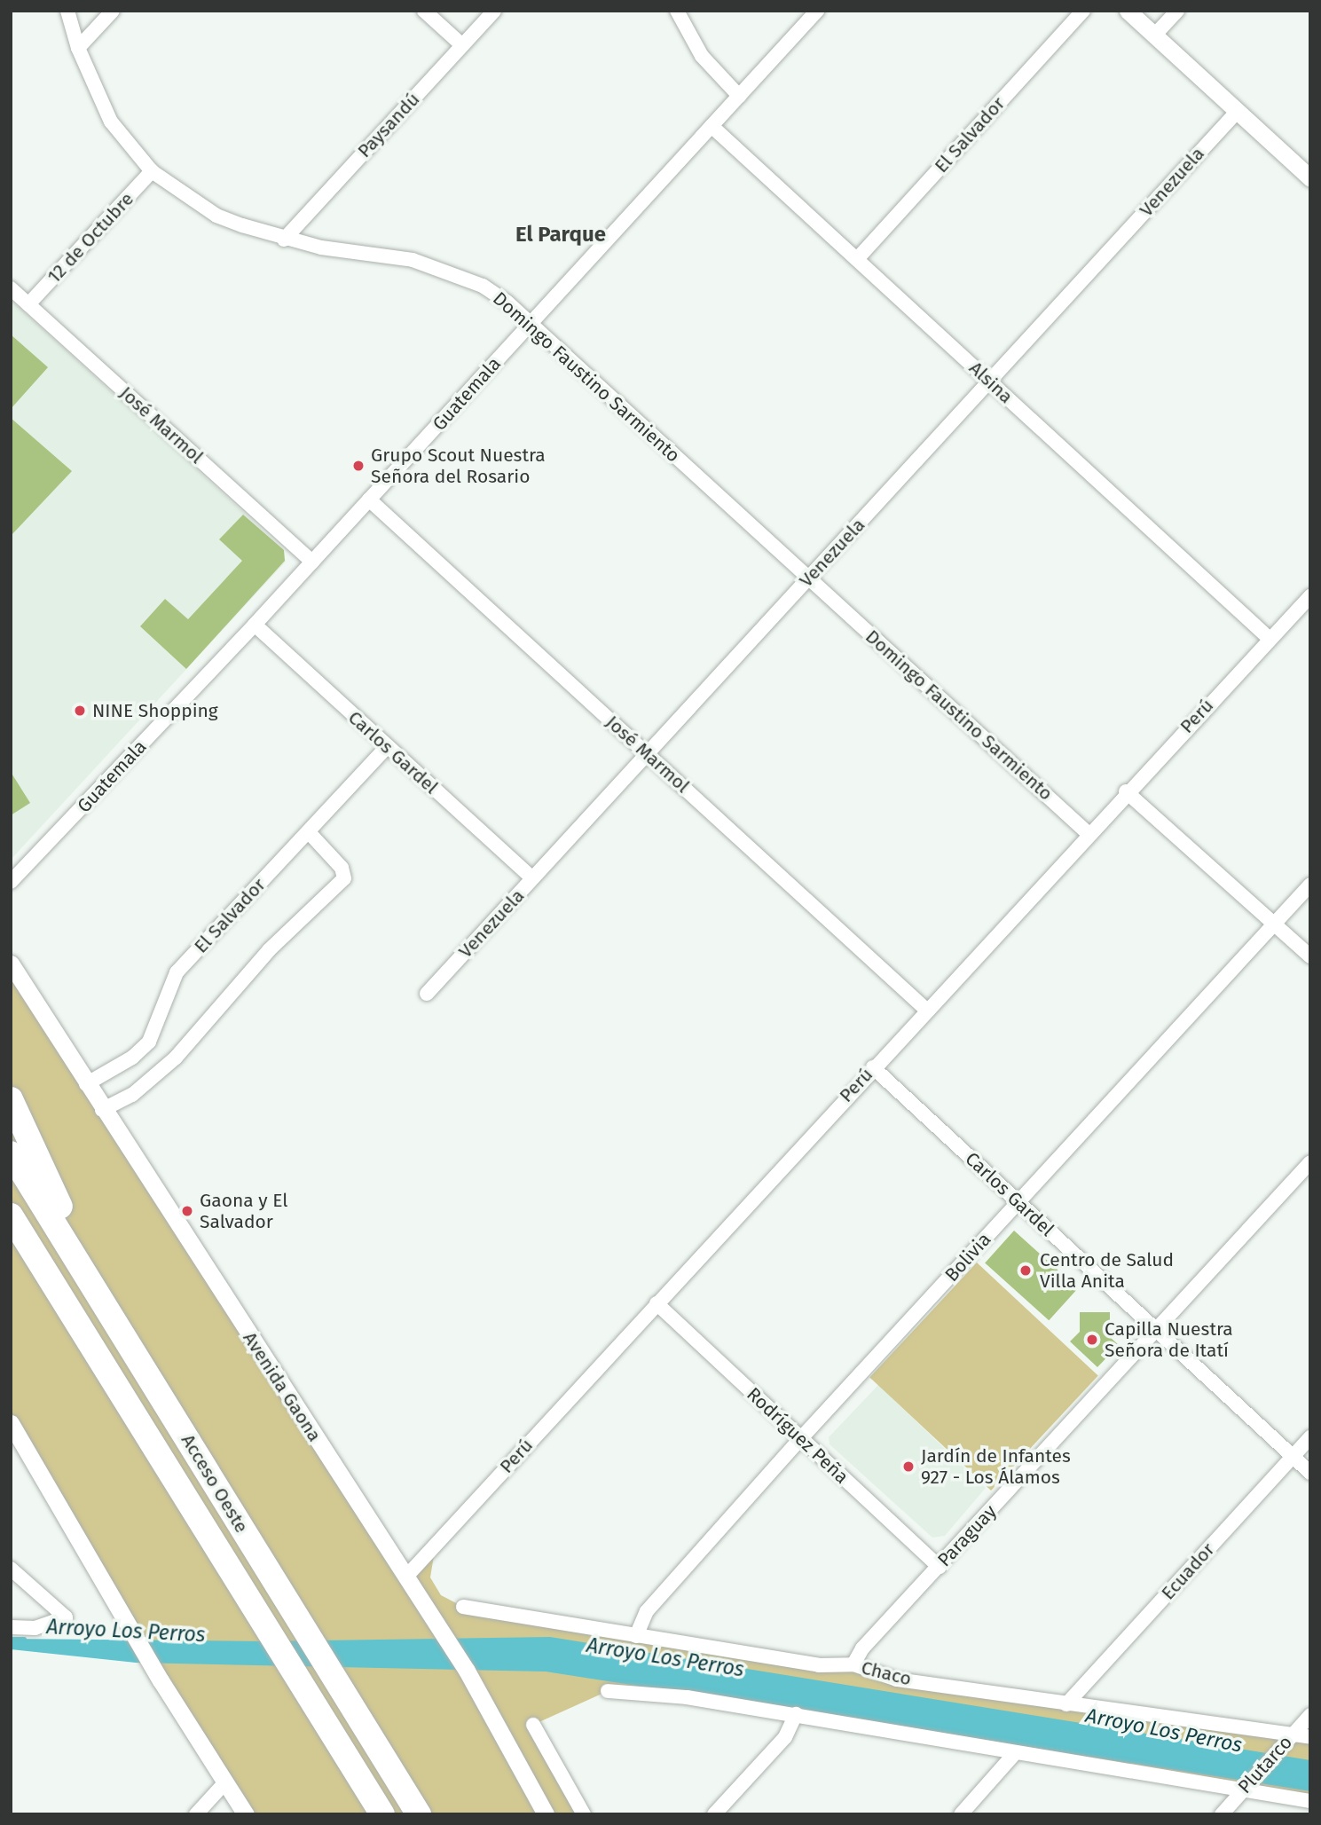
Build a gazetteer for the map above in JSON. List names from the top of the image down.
{
  "streets": {
    "highway": ["Acceso Oeste"],
    "street": [
      "Paysandú",
      "El Salvador",
      "Venezuela",
      "12 de Octubre",
      "Domingo Faustino Sarmiento",
      "Alsina",
      "Guatemala",
      "José Marmol",
      "Perú",
      "Carlos Gardel",
      "Bolivia",
      "Avenida Gaona",
      "Rodríguez Peña",
      "Paraguay",
      "Ecuador",
      "Chaco",
      "Plutarco"
    ]
  },
  "crossings": [
    ["Paysandú", "Domingo Faustino Sarmiento"],
    ["El Salvador", "Alsina"],
    ["El Salvador", "Carlos Gardel"],
    ["El Salvador", "Avenida Gaona"],
    ["Venezuela", "Domingo Faustino Sarmiento"],
    ["Venezuela", "Alsina"],
    ["Venezuela", "José Marmol"],
    ["Venezuela", "Carlos Gardel"],
    ["12 de Octubre", "Domingo Faustino Sarmiento"],
    ["12 de Octubre", "José Marmol"],
    ["Domingo Faustino Sarmiento", "Guatemala"],
    ["Domingo Faustino Sarmiento", "Perú"],
    ["Alsina", "Guatemala"],
    ["Alsina", "Perú"],
    ["Guatemala", "José Marmol"],
    ["Guatemala", "Carlos Gardel"],
    ["José Marmol", "Perú"],
    ["Perú", "Carlos Gardel"],
    ["Perú", "Avenida Gaona"],
    ["Perú", "Rodríguez Peña"],
    ["Carlos Gardel", "Bolivia"],
    ["Carlos Gardel", "Paraguay"],
    ["Carlos Gardel", "Ecuador"],
    ["Bolivia", "Rodríguez Peña"],
    ["Bolivia", "Chaco"],
    ["Rodríguez Peña", "Paraguay"],
    ["Paraguay", "Chaco"],
    ["Ecuador", "Chaco"],
    ["Chaco", "Plutarco"]
  ],
  "districts": ["El Parque"],
  "water": ["Arroyo Los Perros"],
  "places": [
    "Grupo Scout Nuestra Señora del Rosario",
    "NINE Shopping",
    "Gaona y El Salvador",
    "Centro de Salud Villa Anita",
    "Capilla Nuestra Señora de Itatí",
    "Jardín de Infantes 927 - Los Álamos"
  ]
}
